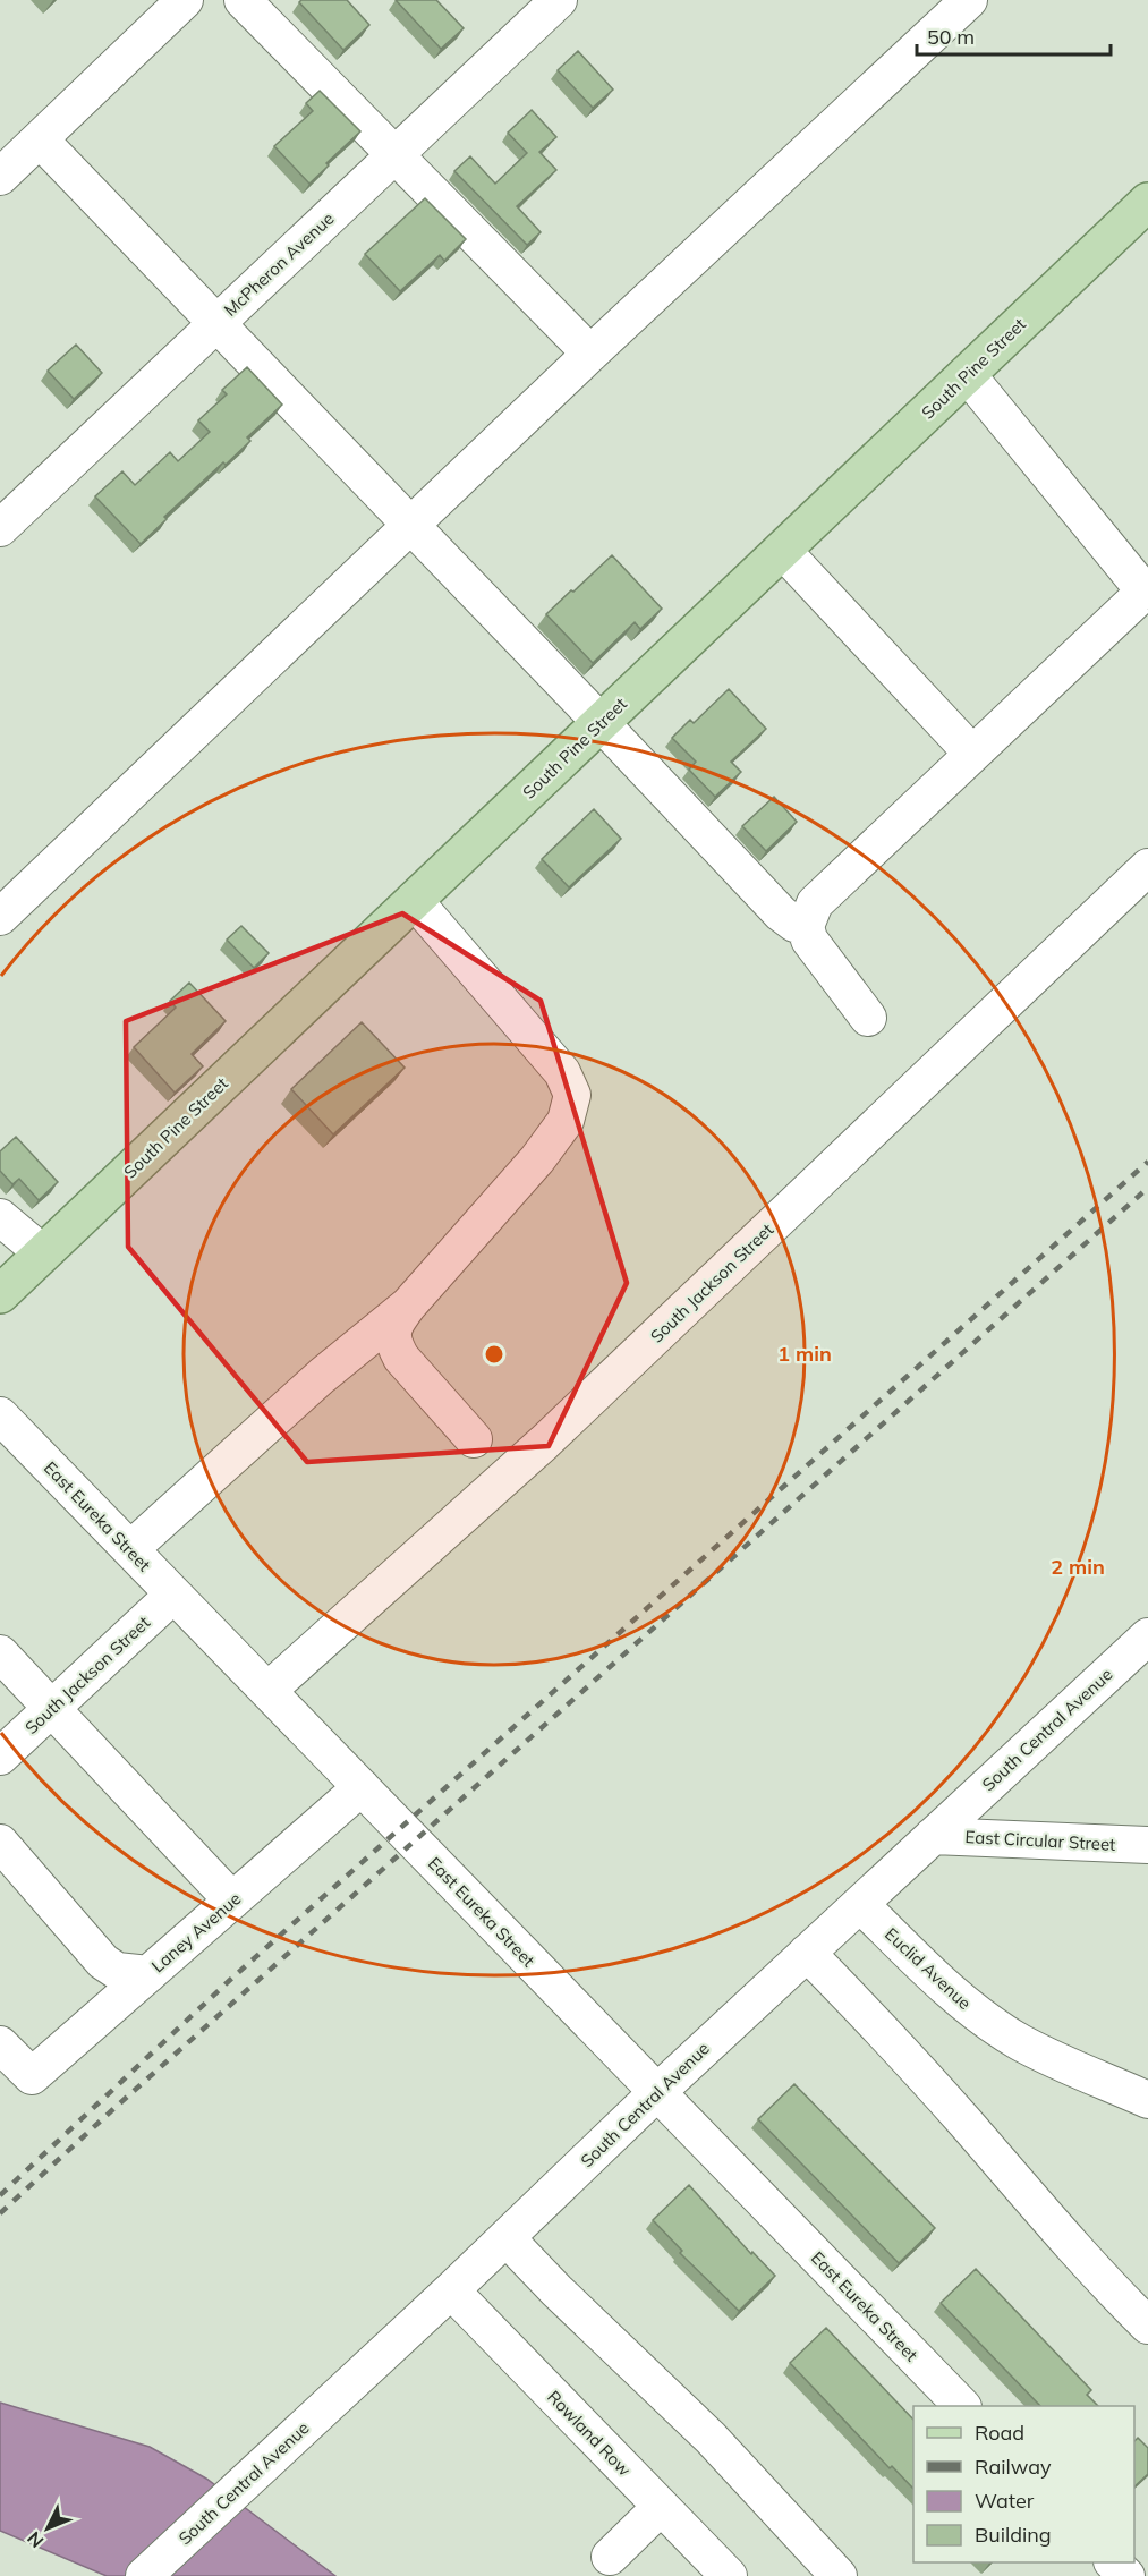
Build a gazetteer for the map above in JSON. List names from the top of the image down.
{
  "streets": {
    "main road": ["South Pine Street"],
    "street": [
      "McPheron Avenue",
      "South Jackson Street",
      "East Eureka Street",
      "South Central Avenue",
      "East Circular Street",
      "Laney Avenue",
      "Euclid Avenue",
      "Rowland Row"
    ]
  },
  "crossings": [
    ["South Jackson Street", "East Eureka Street"],
    ["East Eureka Street", "South Central Avenue"],
    ["East Eureka Street", "Laney Avenue"],
    ["South Central Avenue", "East Circular Street"],
    ["South Central Avenue", "Euclid Avenue"],
    ["South Central Avenue", "Rowland Row"]
  ],
  "legend": [
    "Road",
    "Railway",
    "Water",
    "Building"
  ],
  "scale_bar": "50 m",
  "north": "bottom left",
  "rings": ["1 min", "2 min"]
}
